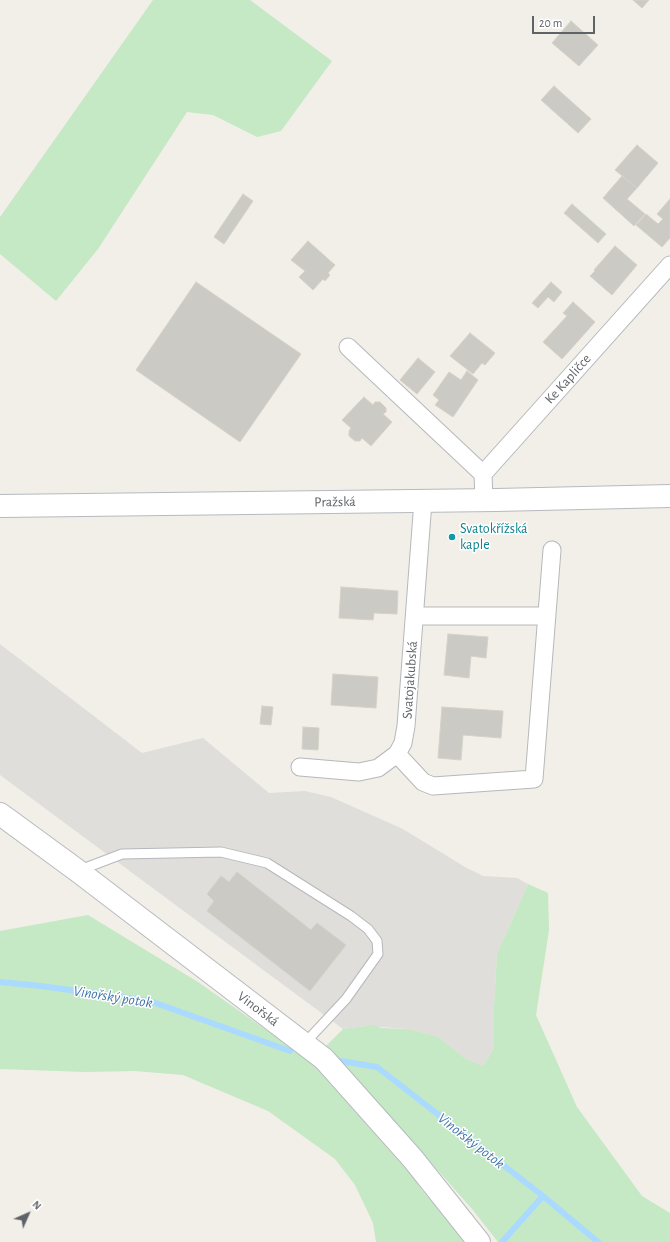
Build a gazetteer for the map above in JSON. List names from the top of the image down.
{
  "streets": {
    "main road": ["Pražská", "Vinořská"],
    "street": ["Ke Kapličce", "Svatojakubská"]
  },
  "crossings": [
    ["Pražská", "Svatojakubská"]
  ],
  "water": ["Vinořský potok"],
  "places": ["Svatokřížská kaple"],
  "scale_bar": "20 m",
  "north": "top right"
}
